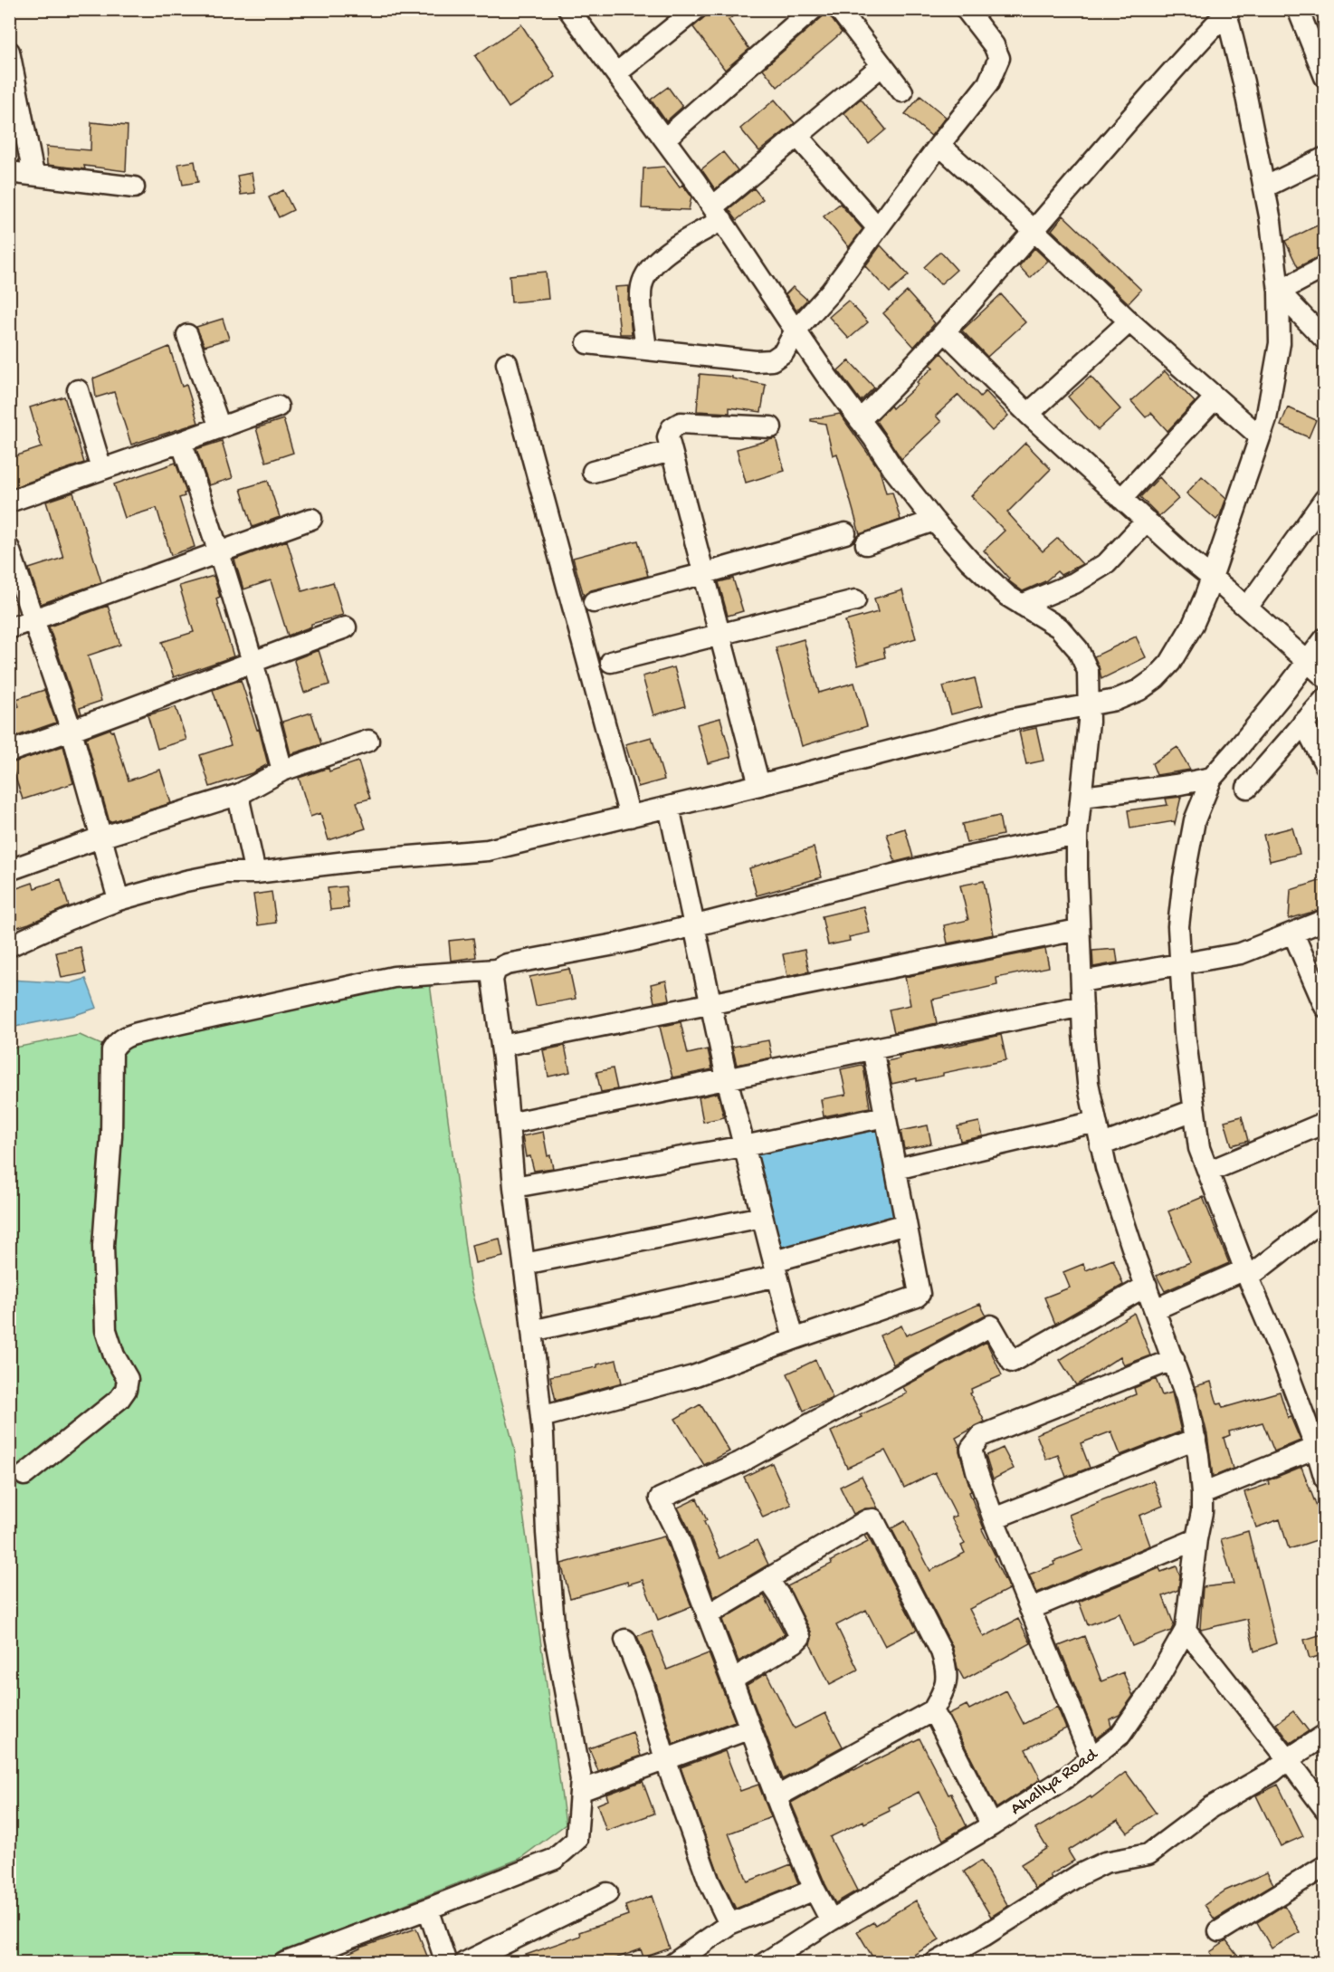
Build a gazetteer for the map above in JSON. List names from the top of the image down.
{
  "streets": {
    "street": ["Ahallya Road"]
  }
}
